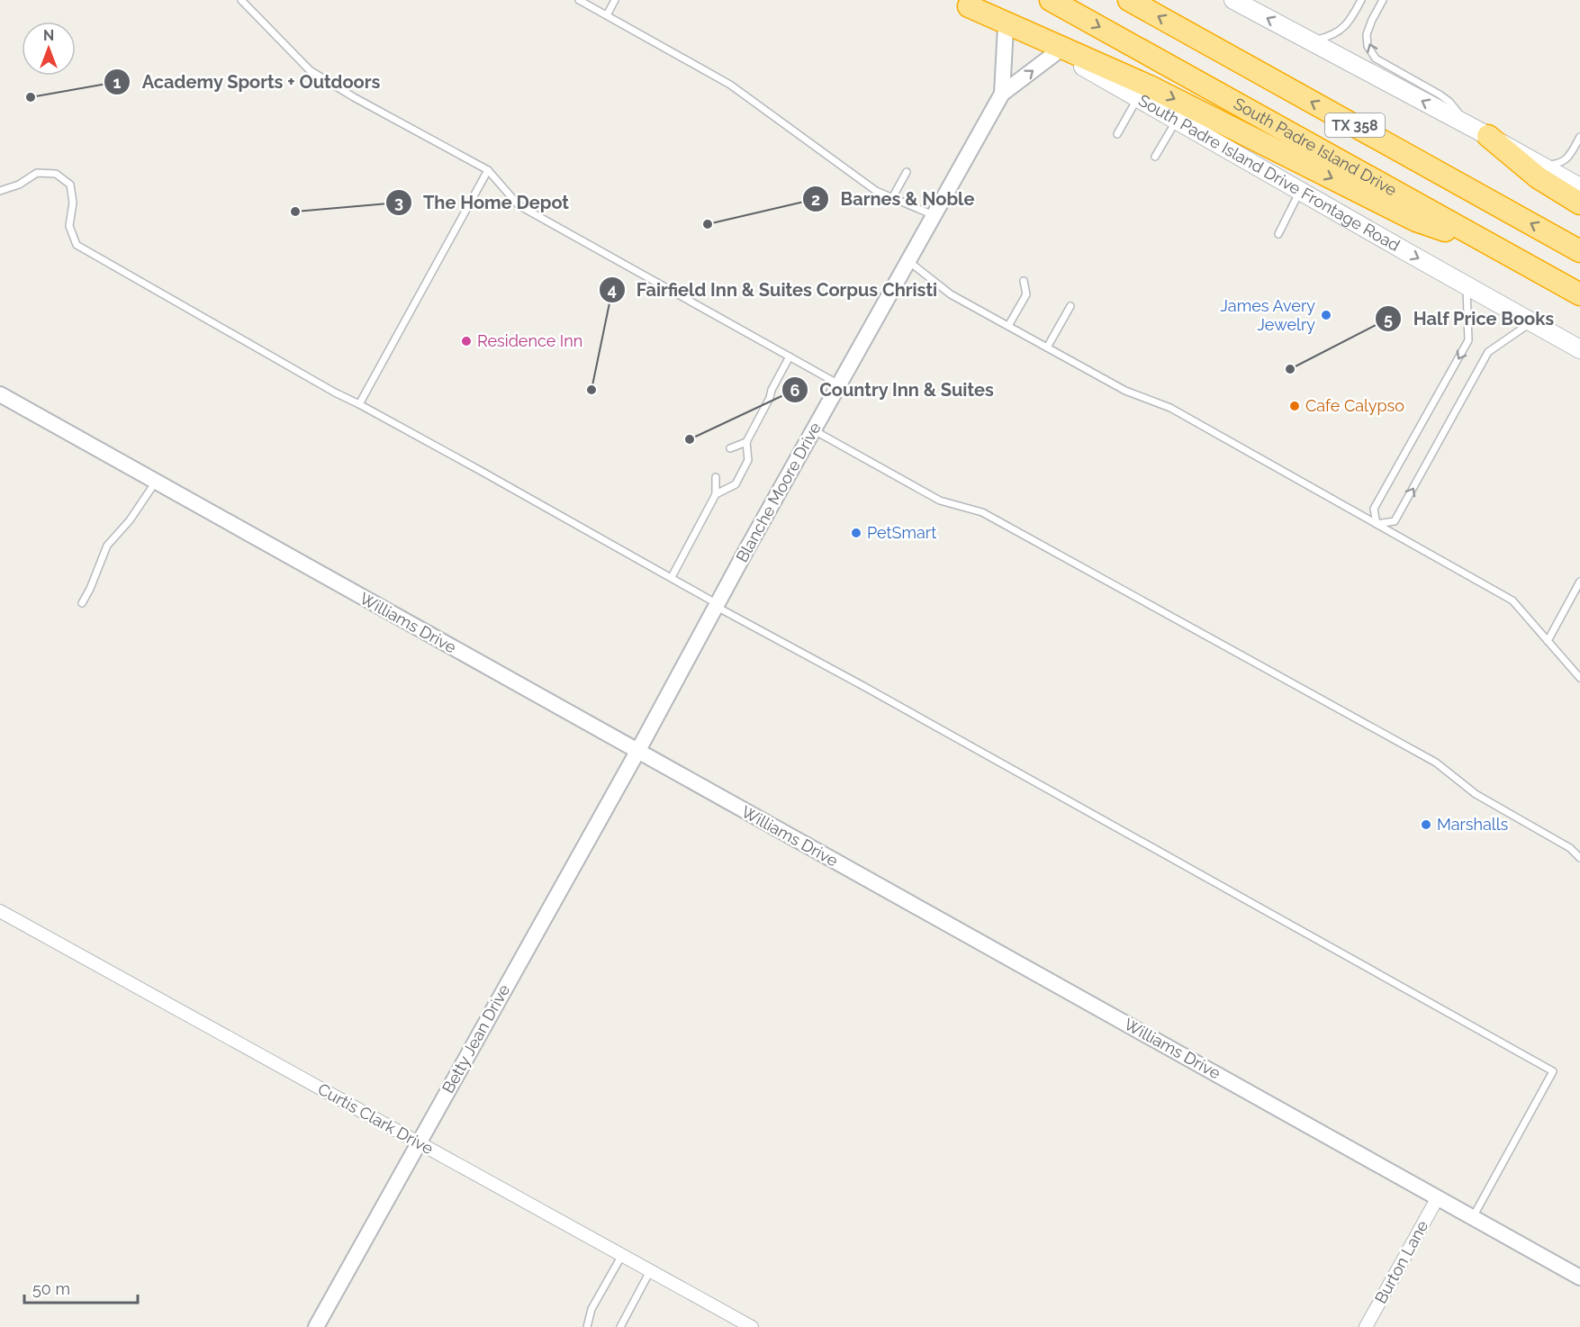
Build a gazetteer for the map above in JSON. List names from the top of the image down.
{
  "streets": {
    "highway": ["TX 358", "South Padre Island Drive"],
    "main road": ["South Padre Island Drive Frontage Road"],
    "street": [
      "Blanche Moore Drive",
      "Williams Drive",
      "Betty Jean Drive",
      "Curtis Clark Drive",
      "Burton Lane"
    ]
  },
  "crossings": [
    ["South Padre Island Drive Frontage Road", "Blanche Moore Drive"],
    ["Blanche Moore Drive", "Williams Drive"],
    ["Blanche Moore Drive", "Betty Jean Drive"],
    ["Williams Drive", "Betty Jean Drive"],
    ["Williams Drive", "Burton Lane"],
    ["Betty Jean Drive", "Curtis Clark Drive"]
  ],
  "places": [
    "Academy Sports + Outdoors",
    "The Home Depot",
    "Barnes & Noble",
    "James Avery Jewelry",
    "Residence Inn",
    "Half Price Books",
    "Fairfield Inn & Suites Corpus Christi",
    "Cafe Calypso",
    "Country Inn & Suites",
    "PetSmart",
    "Marshalls"
  ],
  "scale_bar": "50 m",
  "north": "top"
}
